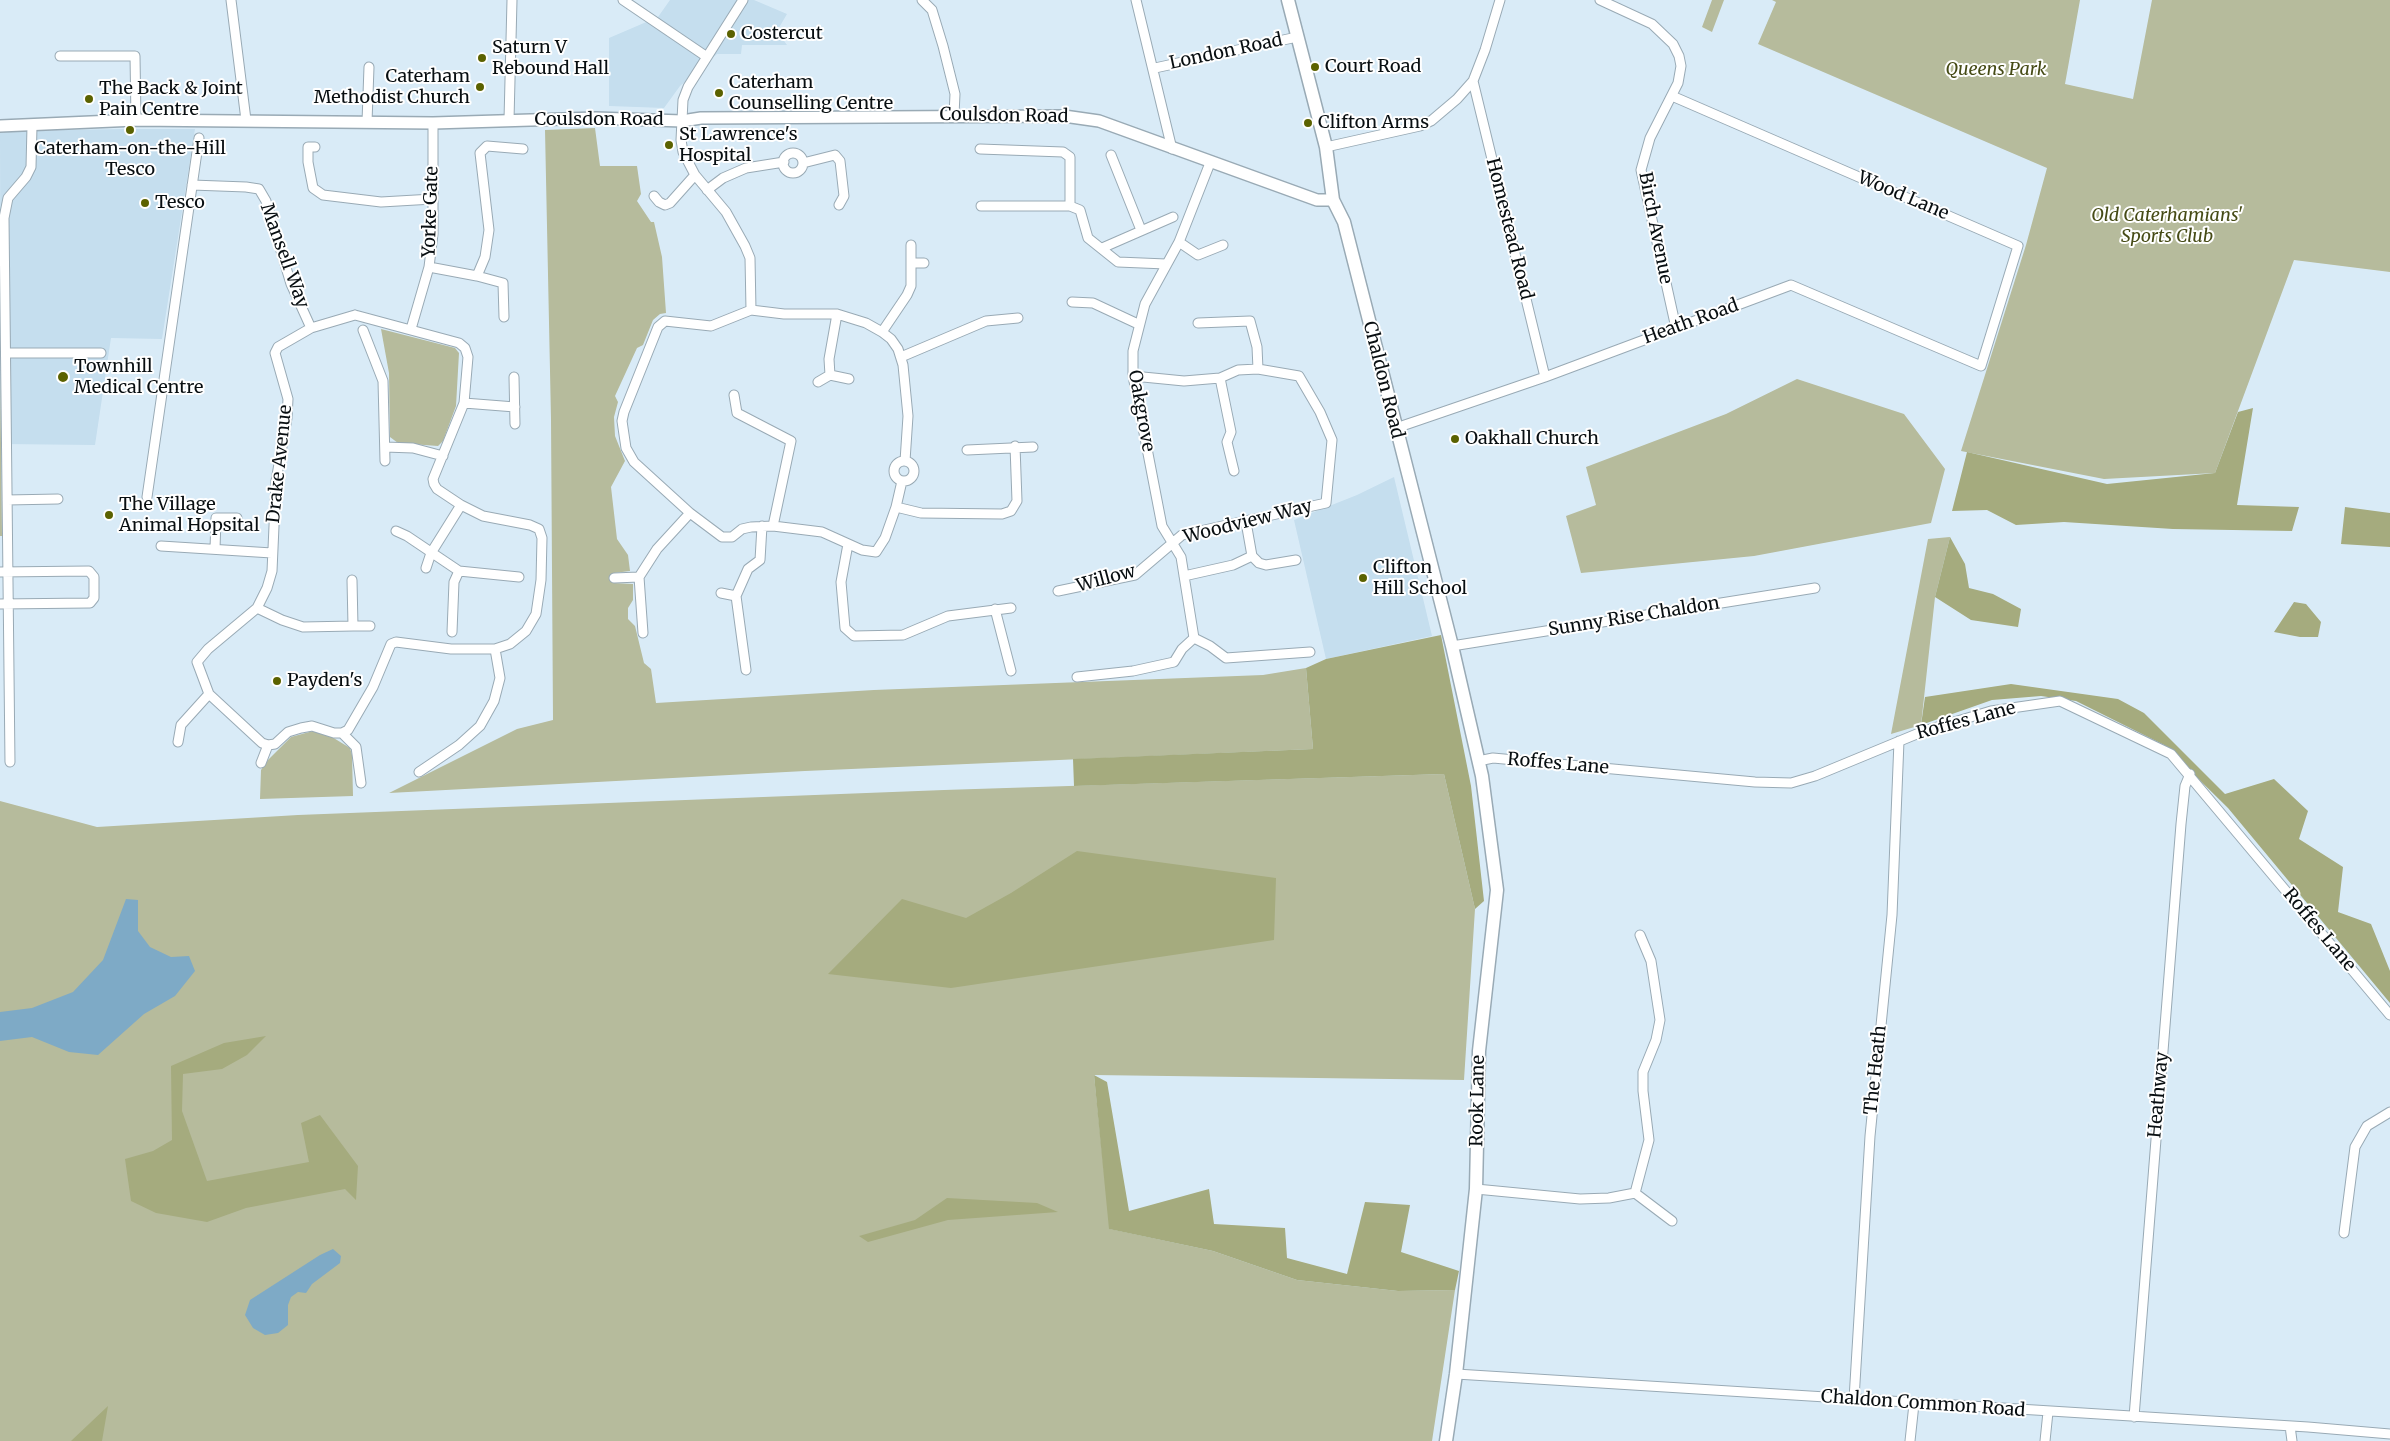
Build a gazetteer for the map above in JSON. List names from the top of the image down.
{
  "streets": {
    "main road": ["Chaldon Road", "Rook Lane"],
    "street": [
      "London Road",
      "Coulsdon Road",
      "Wood Lane",
      "Yorke Gate",
      "Birch Avenue",
      "Homestead Road",
      "Mansell Way",
      "Heath Road",
      "Oakgrove",
      "Drake Avenue",
      "Woodview Way",
      "Willow",
      "Sunny Rise Chaldon",
      "Roffes Lane",
      "The Heath",
      "Heathway",
      "Chaldon Common Road"
    ]
  },
  "crossings": [
    ["London Road", "Chaldon Road"],
    ["Coulsdon Road", "Yorke Gate"],
    ["Coulsdon Road", "Chaldon Road"],
    ["Coulsdon Road", "Oakgrove"],
    ["Wood Lane", "Birch Avenue"],
    ["Wood Lane", "Heath Road"],
    ["Yorke Gate", "Drake Avenue"],
    ["Birch Avenue", "Heath Road"],
    ["Homestead Road", "Heath Road"],
    ["Mansell Way", "Drake Avenue"],
    ["Heath Road", "Chaldon Road"],
    ["Chaldon Road", "Sunny Rise Chaldon"],
    ["Chaldon Road", "Roffes Lane"],
    ["Chaldon Road", "Rook Lane"],
    ["Oakgrove", "Woodview Way"],
    ["Oakgrove", "Willow"],
    ["Woodview Way", "Willow"],
    ["Roffes Lane", "The Heath"],
    ["Roffes Lane", "Heathway"],
    ["Roffes Lane", "Rook Lane"],
    ["The Heath", "Chaldon Common Road"],
    ["Heathway", "Chaldon Common Road"],
    ["Rook Lane", "Chaldon Common Road"]
  ],
  "parks": ["Queens Park", "Old Caterhamians' Sports Club"],
  "places": [
    "Costercut",
    "Saturn V Rebound Hall",
    "Court Road",
    "Caterham Methodist Church",
    "Caterham Counselling Centre",
    "The Back & Joint Pain Centre",
    "Clifton Arms",
    "Caterham-on-the-Hill Tesco",
    "St Lawrence's Hospital",
    "Tesco",
    "Townhill Medical Centre",
    "Oakhall Church",
    "The Village Animal Hopsital",
    "Clifton Hill School",
    "Payden's"
  ]
}
